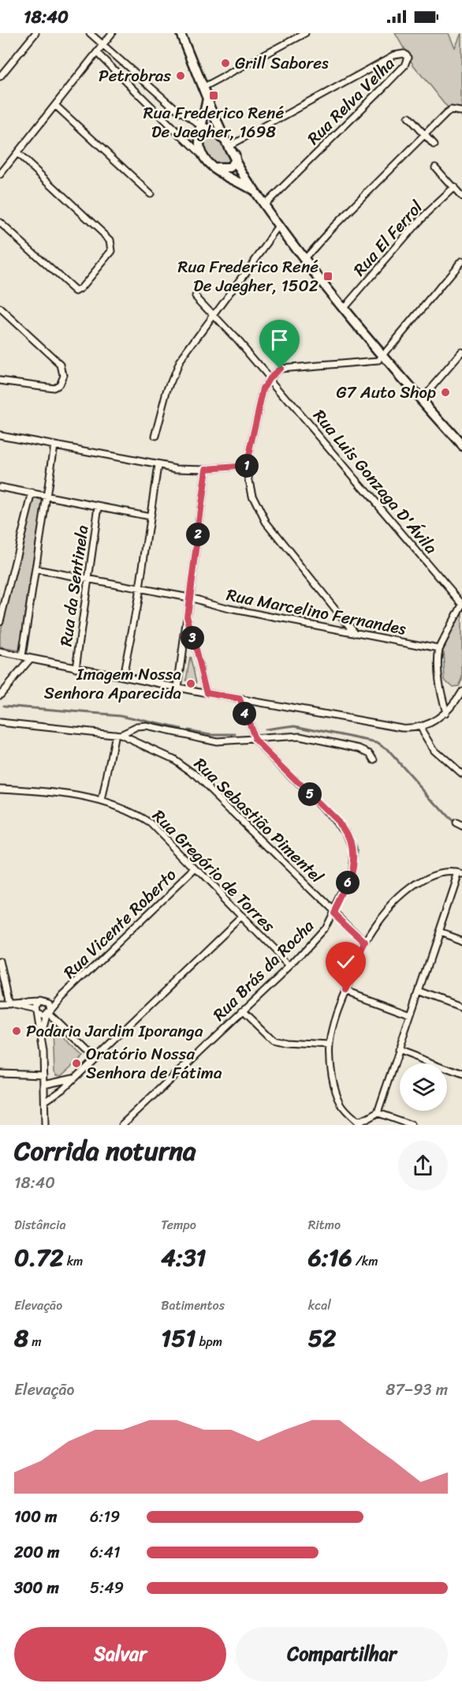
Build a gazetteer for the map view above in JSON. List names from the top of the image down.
{
  "streets": {
    "street": [
      "Rua Relva Velha",
      "Rua El Ferrol",
      "Rua Luis Gonzaga D'Ávila",
      "Rua da Sentinela",
      "Rua Marcelino Fernandes",
      "Rua Sebastião Pimentel",
      "Rua Gregório de Torres",
      "Rua Vicente Roberto",
      "Rua Brás da Rocha"
    ]
  },
  "crossings": [
    ["Rua da Sentinela", "Rua Marcelino Fernandes"],
    ["Rua Sebastião Pimentel", "Rua Brás da Rocha"],
    ["Rua Gregório de Torres", "Rua Vicente Roberto"],
    ["Rua Gregório de Torres", "Rua Brás da Rocha"]
  ],
  "places": {
    "other": [
      "Grill Sabores",
      "Petrobras",
      "G7 Auto Shop",
      "Imagem Nossa Senhora Aparecida",
      "Padaria Jardim Iporanga",
      "Oratório Nossa Senhora de Fátima"
    ],
    "transit": ["Rua Frederico René De Jaegher, 1698", "Rua Frederico René De Jaegher, 1502"]
  },
  "page": {
    "status": "18:40",
    "pins": [
      "1",
      "2",
      "3",
      "4",
      "5",
      "6"
    ],
    "heading": ["Corrida noturna", "18:40"],
    "stats": [
      ["Distância", "0.72 km"],
      ["Tempo", "4:31"],
      ["Ritmo", "6:16 /km"],
      ["Elevação", "8 m"],
      ["Batimentos", "151 bpm"],
      ["kcal", "52"]
    ],
    "chart": ["Elevação", "87–93 m"],
    "list": [
      {
        "name": "100 m",
        "note": "6:19"
      },
      {
        "name": "200 m",
        "note": "6:41"
      },
      {
        "name": "300 m",
        "note": "5:49"
      }
    ],
    "buttons": ["Salvar", "Compartilhar"]
  }
}
